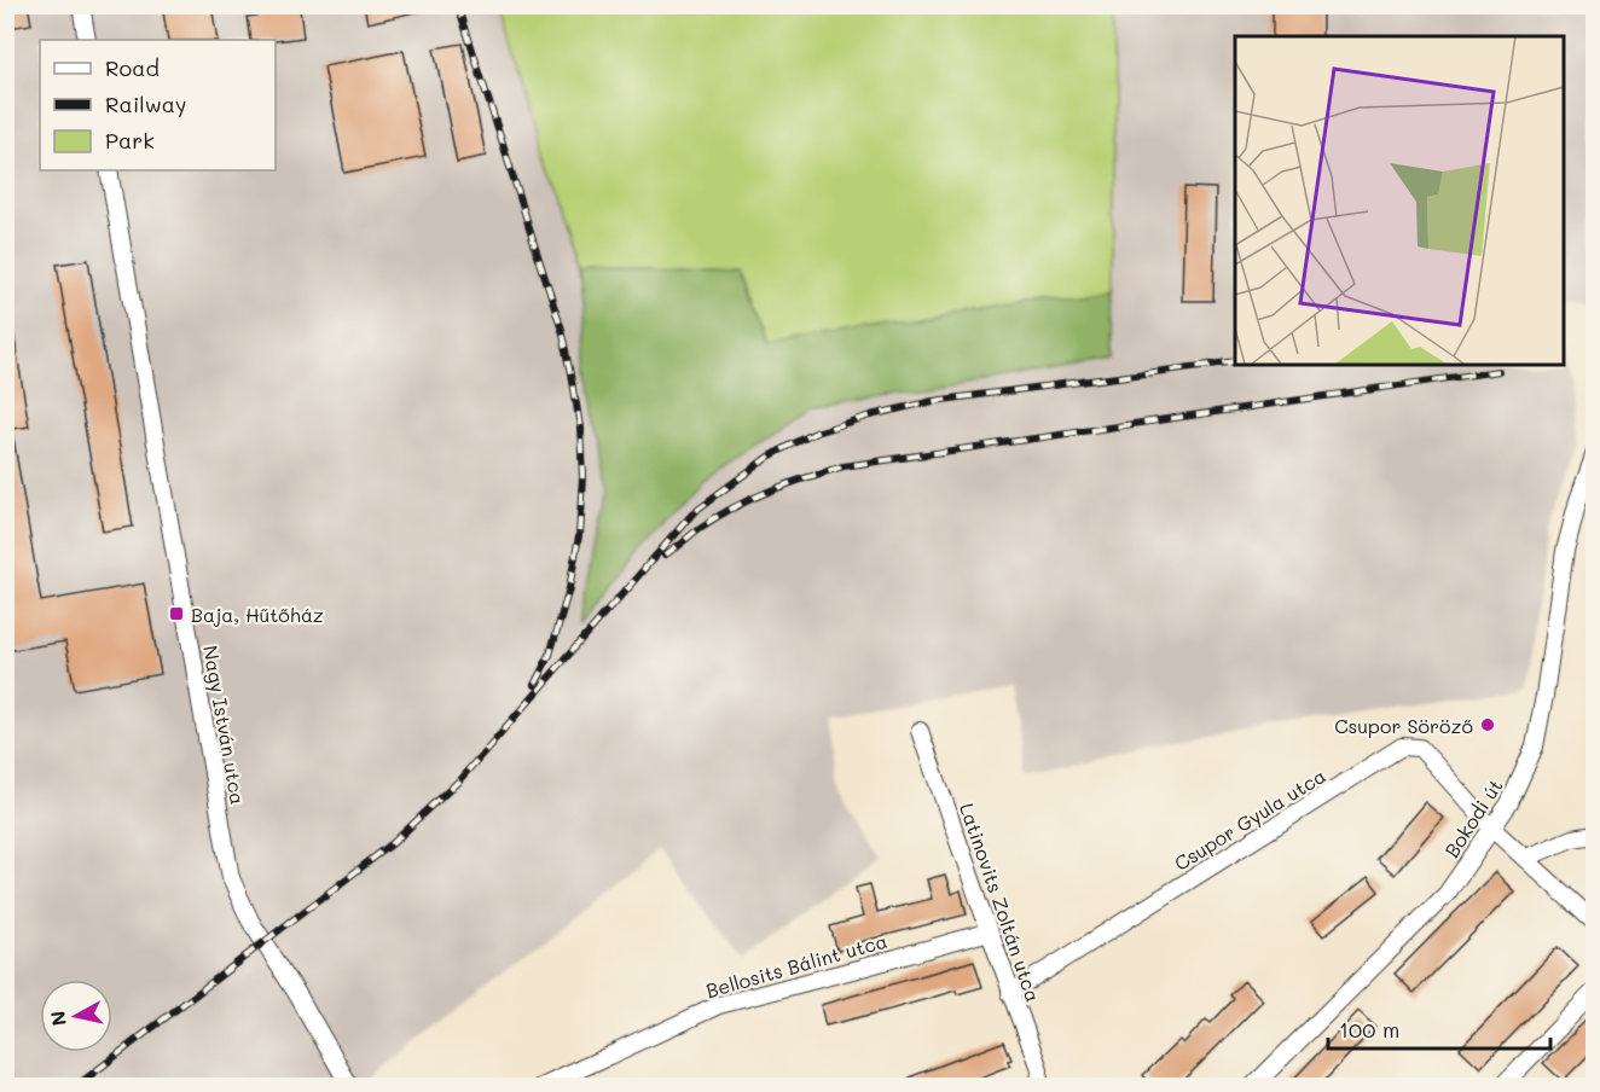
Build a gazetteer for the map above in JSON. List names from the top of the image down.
{
  "streets": {
    "street": [
      "Nagy István utca",
      "Bokodi út",
      "Csupor Gyula utca",
      "Latinovits Zoltán utca",
      "Bellosits Bálint utca"
    ]
  },
  "crossings": [
    ["Bokodi út", "Csupor Gyula utca"],
    ["Csupor Gyula utca", "Latinovits Zoltán utca"],
    ["Latinovits Zoltán utca", "Bellosits Bálint utca"]
  ],
  "places": {
    "transit": ["Baja, Hűtőház"],
    "other": ["Csupor Söröző"]
  },
  "legend": ["Road", "Railway", "Park"],
  "scale_bar": "100 m",
  "north": "left"
}
